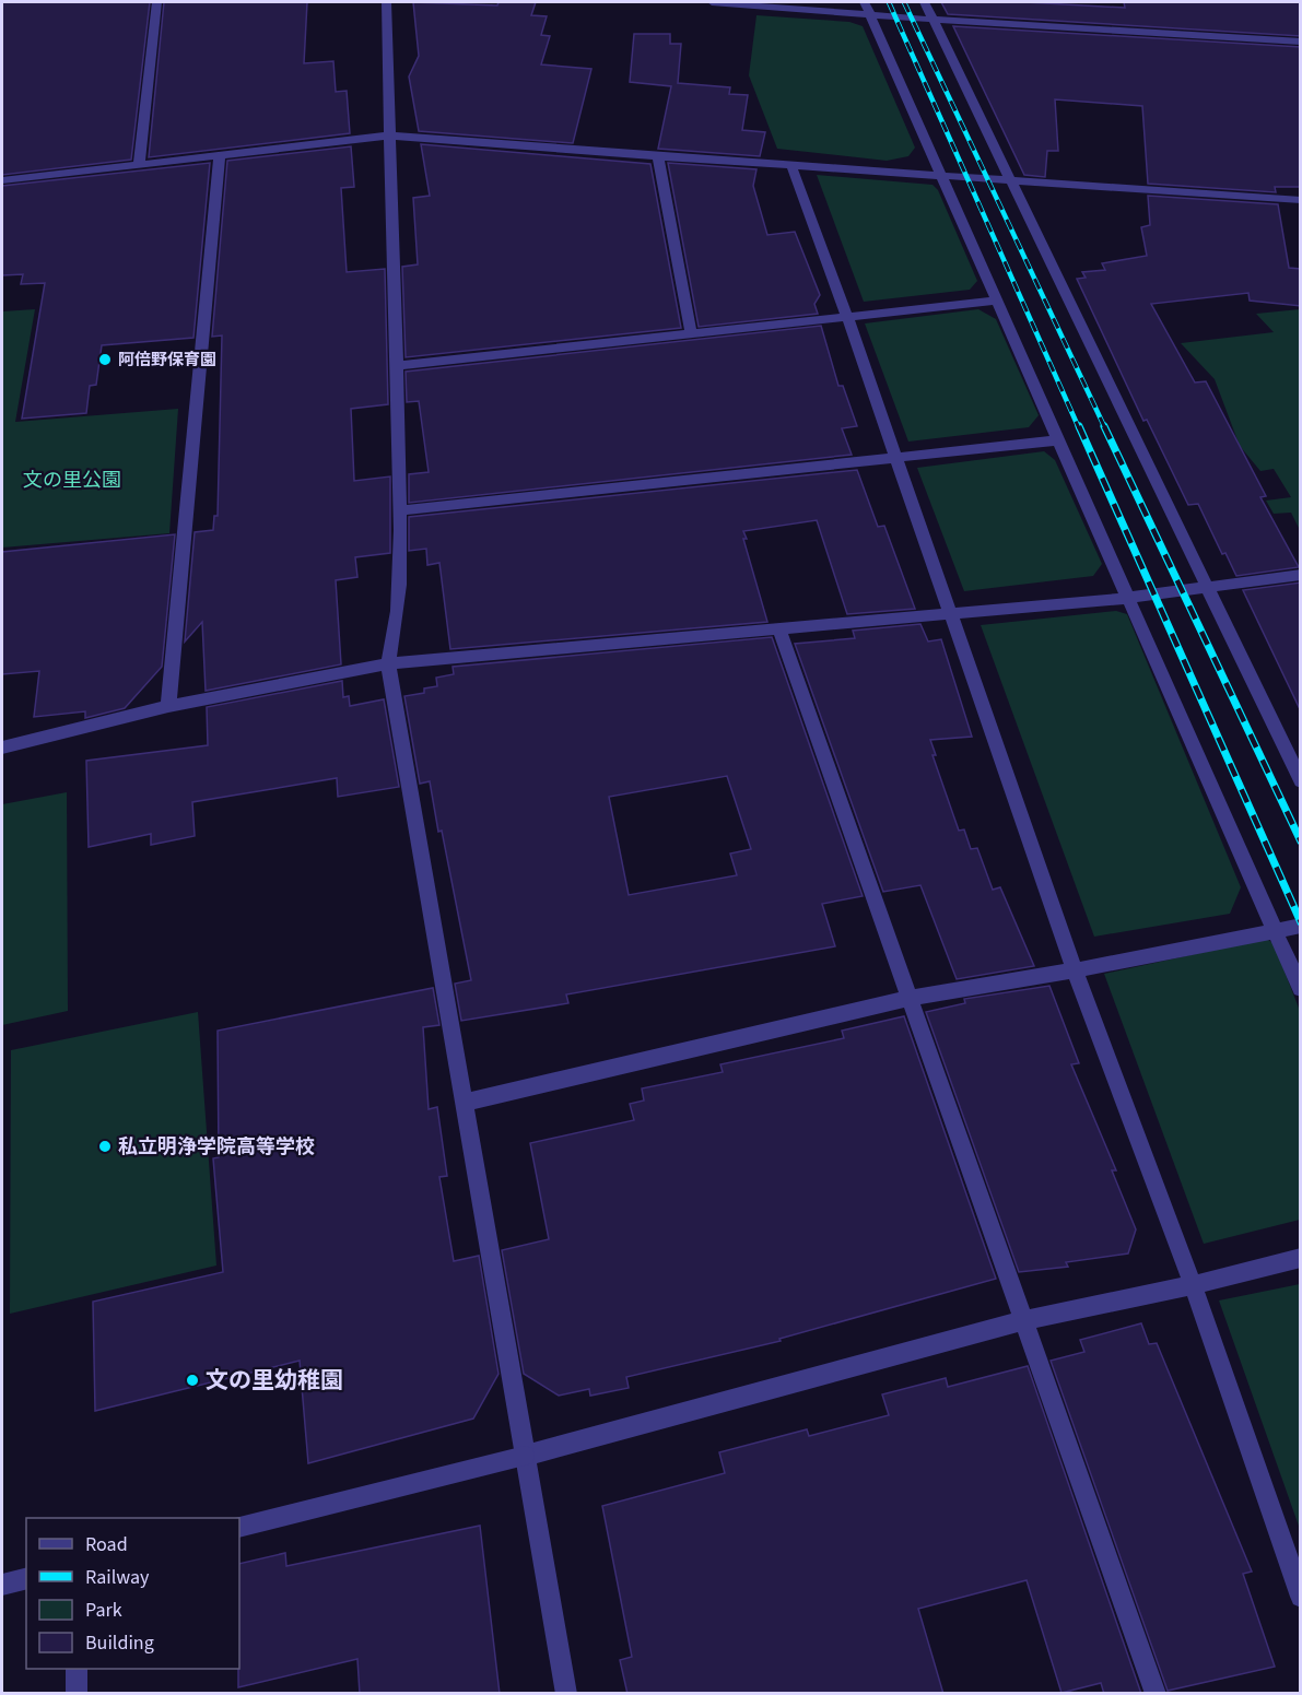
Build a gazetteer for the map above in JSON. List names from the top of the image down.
{
  "parks": ["文の里公園"],
  "places": ["阿倍野保育園", "私立明浄学院高等学校", "文の里幼稚園"],
  "legend": [
    "Road",
    "Railway",
    "Park",
    "Building"
  ]
}
